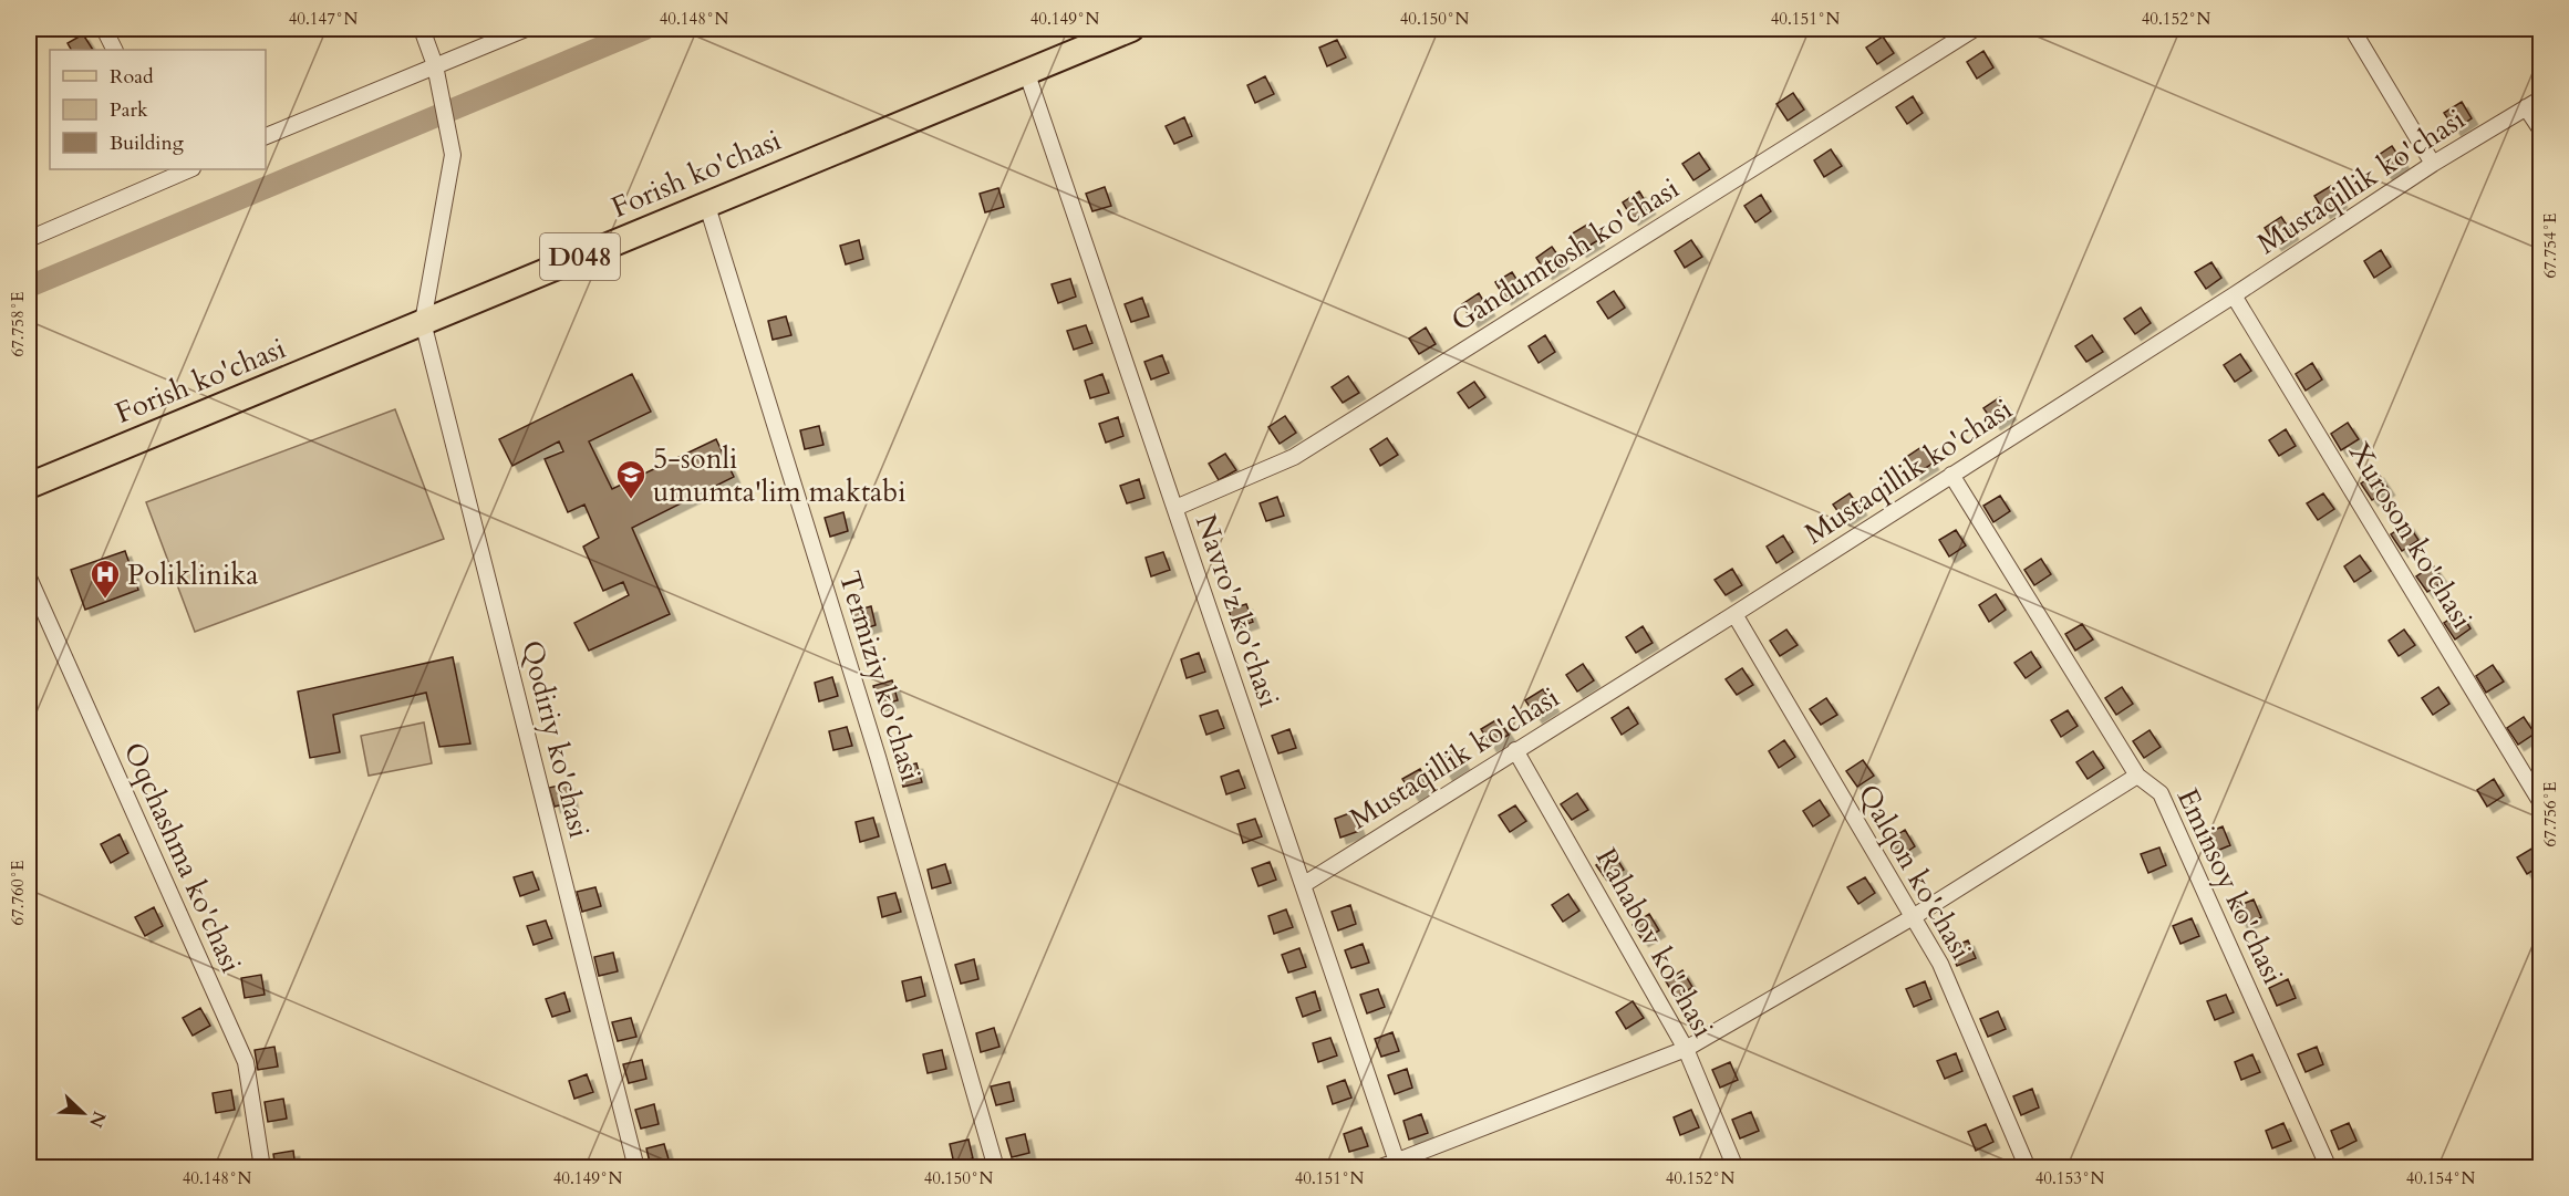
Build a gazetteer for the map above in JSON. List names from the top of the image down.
{
  "streets": {
    "main road": ["Forish ko'chasi", "D048"],
    "street": [
      "Mustaqillik ko'chasi",
      "Gandumtosh ko'chasi",
      "Xuroson ko'chasi",
      "Navro'z ko'chasi",
      "Termiziy ko'chasi",
      "Qodiriy ko'chasi",
      "Oqchashma ko'chasi",
      "Qalqon ko'chasi",
      "Eminsoy ko'chasi",
      "Rahabov ko'chasi"
    ]
  },
  "crossings": [
    ["Forish ko'chasi", "Navro'z ko'chasi"],
    ["Forish ko'chasi", "Termiziy ko'chasi"],
    ["Forish ko'chasi", "Qodiriy ko'chasi"],
    ["Mustaqillik ko'chasi", "Xuroson ko'chasi"],
    ["Mustaqillik ko'chasi", "Navro'z ko'chasi"],
    ["Mustaqillik ko'chasi", "Qalqon ko'chasi"],
    ["Mustaqillik ko'chasi", "Eminsoy ko'chasi"],
    ["Mustaqillik ko'chasi", "Rahabov ko'chasi"],
    ["Gandumtosh ko'chasi", "Navro'z ko'chasi"]
  ],
  "places": {
    "school or university": ["5-sonli umumta'lim maktabi"],
    "hospital": ["Poliklinika"]
  },
  "legend": ["Road", "Park", "Building"],
  "north": "bottom right",
  "coordinates": [
    "40.147°N",
    "40.148°N",
    "40.149°N",
    "40.150°N",
    "40.151°N",
    "40.152°N",
    "67.754°E",
    "67.758°E",
    "67.756°E",
    "67.760°E",
    "40.153°N",
    "40.154°N"
  ]
}
